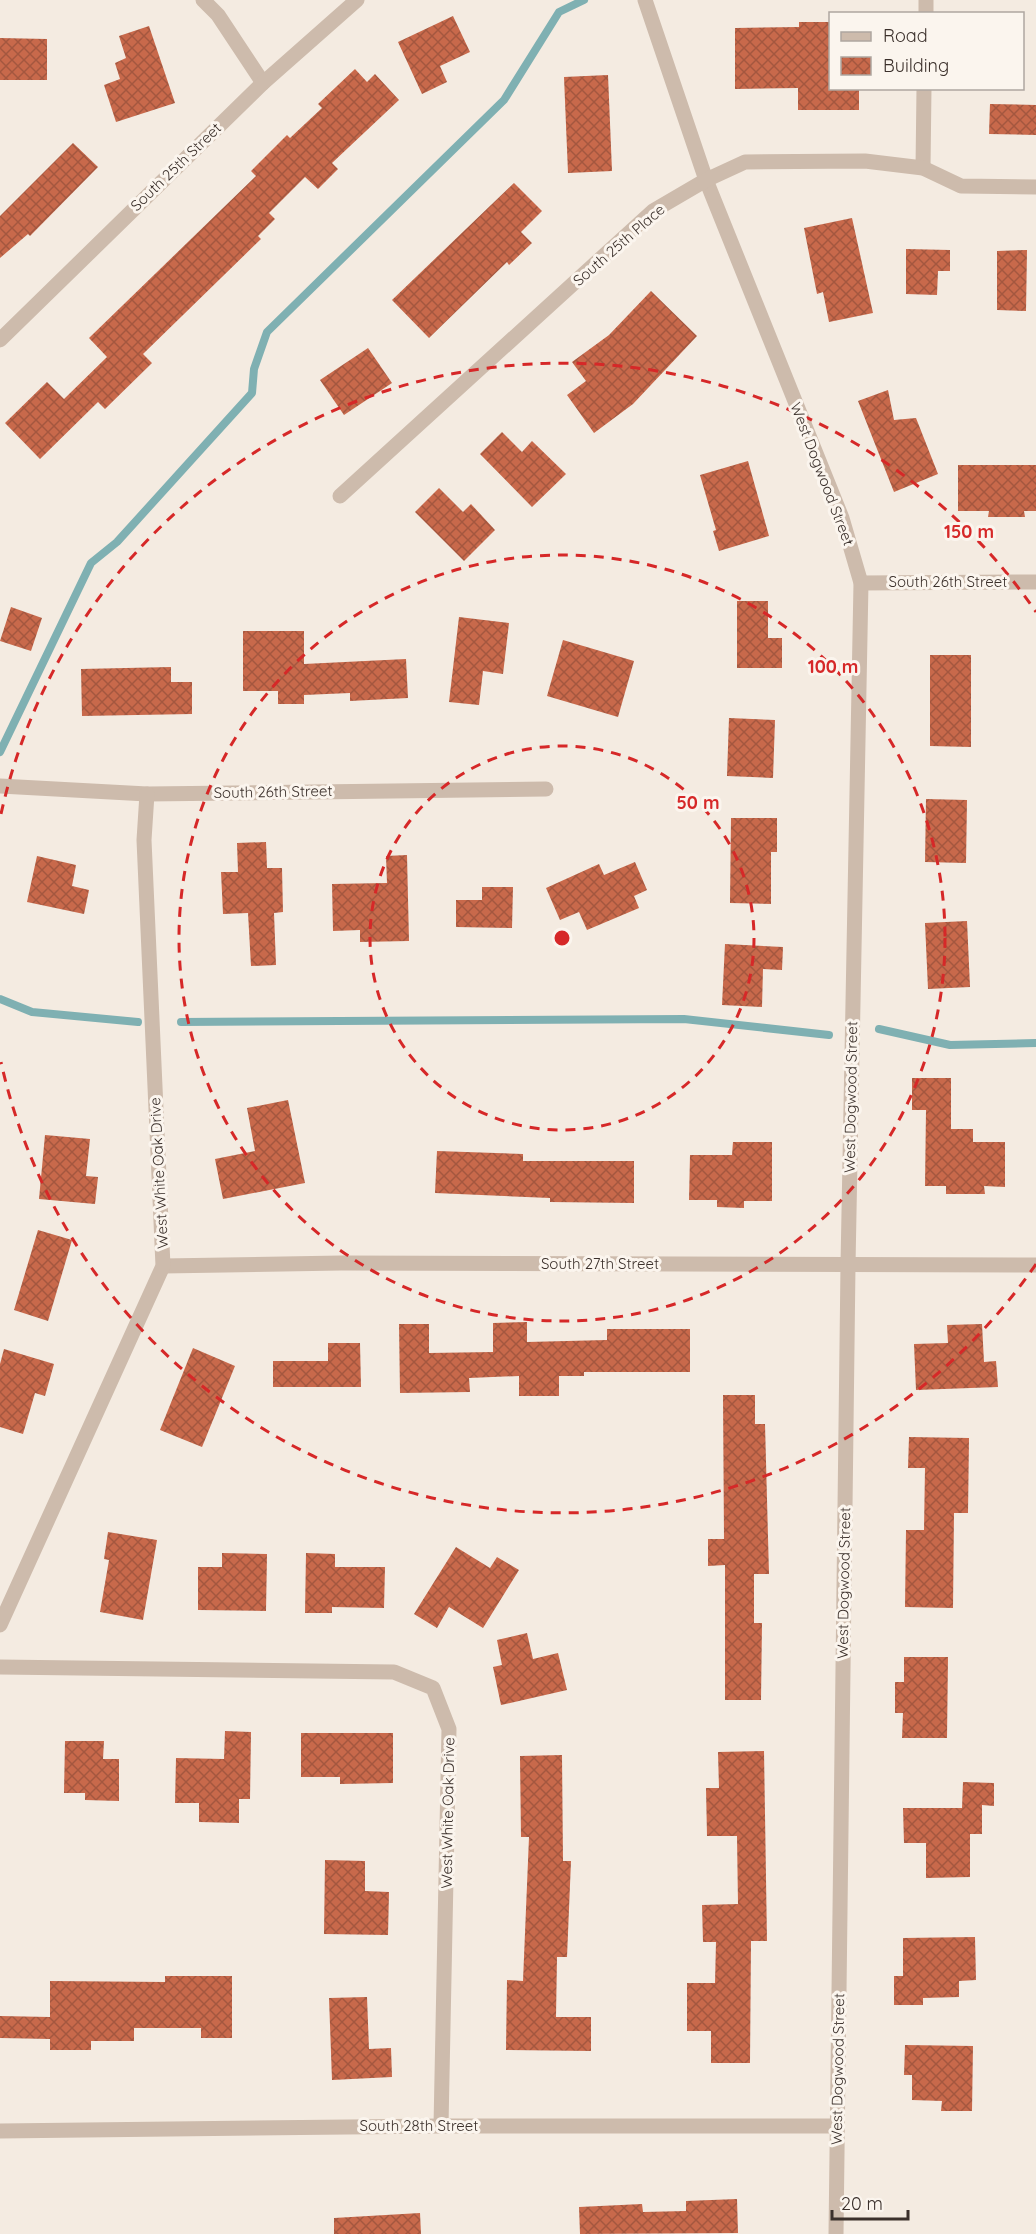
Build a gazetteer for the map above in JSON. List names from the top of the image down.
{
  "streets": {
    "street": [
      "South 25th Street",
      "South 25th Place",
      "West Dogwood Street",
      "South 26th Street",
      "West White Oak Drive",
      "South 27th Street",
      "South 28th Street"
    ]
  },
  "crossings": [
    ["South 25th Place", "West Dogwood Street"],
    ["West Dogwood Street", "South 26th Street"],
    ["West Dogwood Street", "South 27th Street"],
    ["West Dogwood Street", "South 28th Street"],
    ["South 26th Street", "West White Oak Drive"],
    ["West White Oak Drive", "South 27th Street"],
    ["West White Oak Drive", "South 28th Street"]
  ],
  "legend": ["Road", "Building"],
  "scale_bar": "20 m",
  "rings": ["150 m", "100 m", "50 m"]
}
